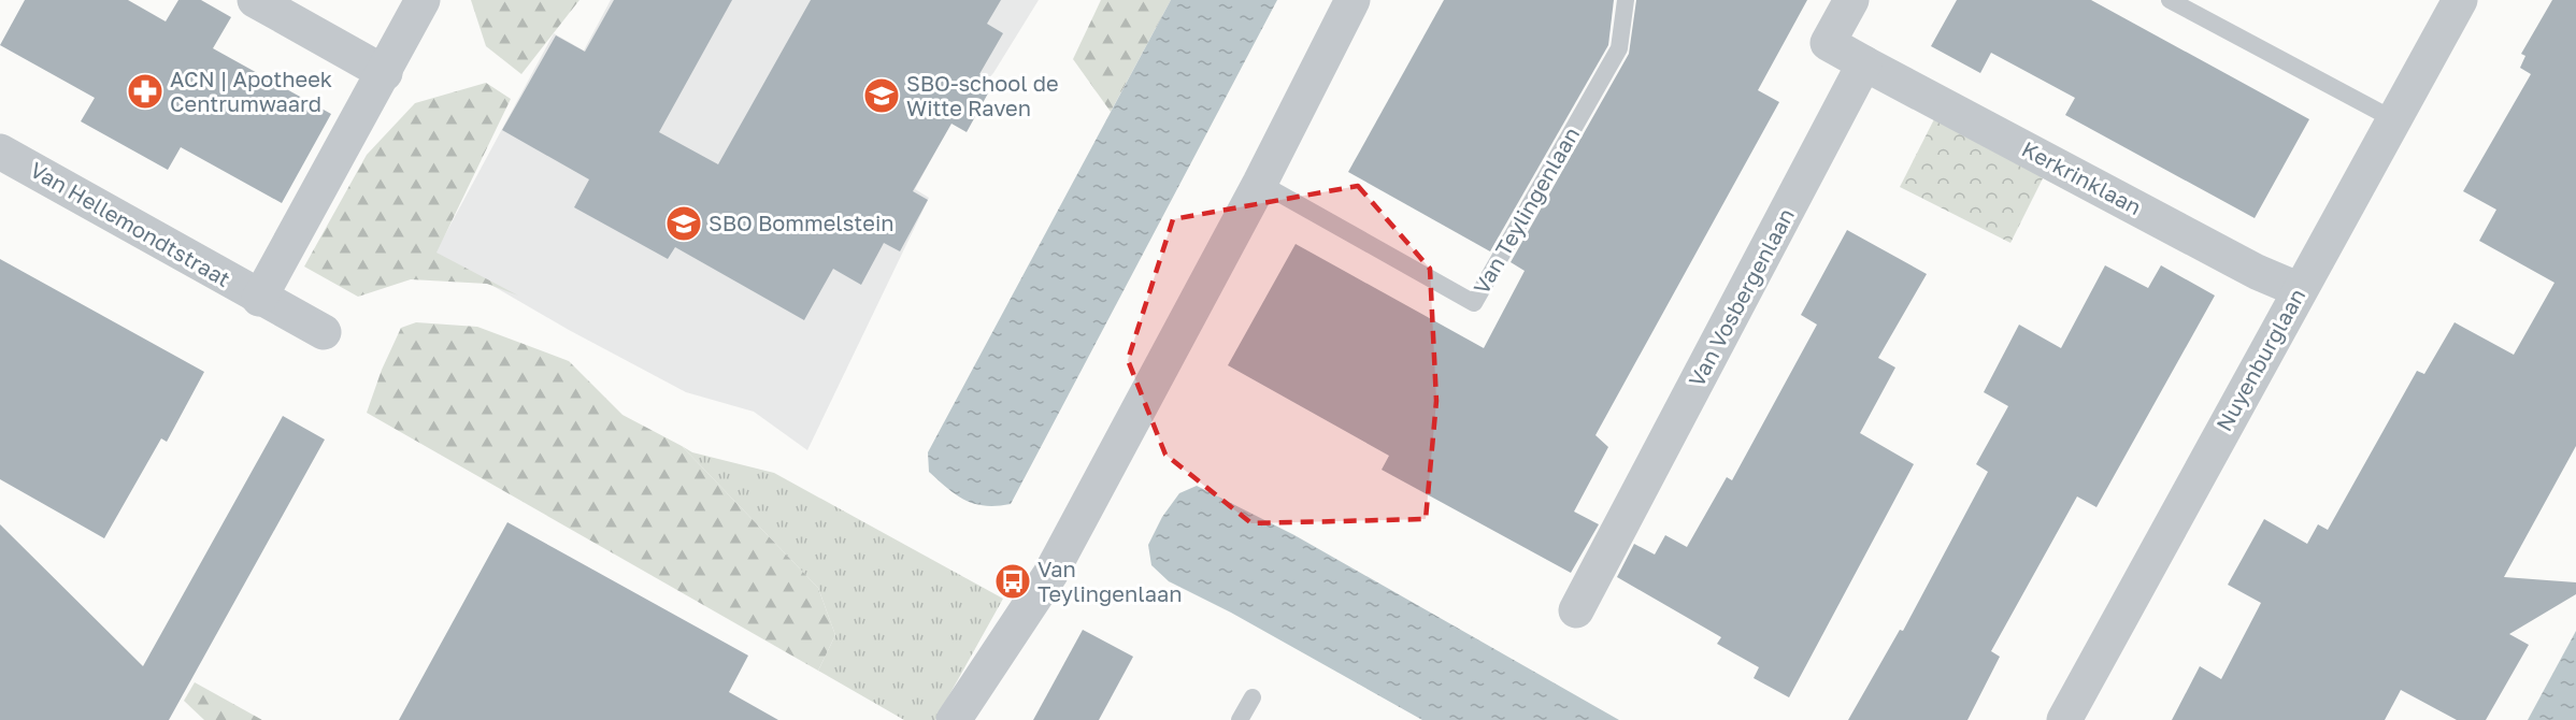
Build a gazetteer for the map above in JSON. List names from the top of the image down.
{
  "streets": {
    "street": [
      "Kerkrinklaan",
      "Van Hellemondtstraat",
      "Van Vosbergenlaan",
      "Nuyenburglaan"
    ],
    "lane": ["Van Teylingenlaan"]
  },
  "crossings": [
    ["Kerkrinklaan", "Van Vosbergenlaan"],
    ["Kerkrinklaan", "Nuyenburglaan"]
  ],
  "places": {
    "pharmacy": ["ACN | Apotheek Centrumwaard"],
    "school or university": ["SBO-school de Witte Raven", "SBO Bommelstein"],
    "bus stop": ["Van Teylingenlaan"]
  }
}
